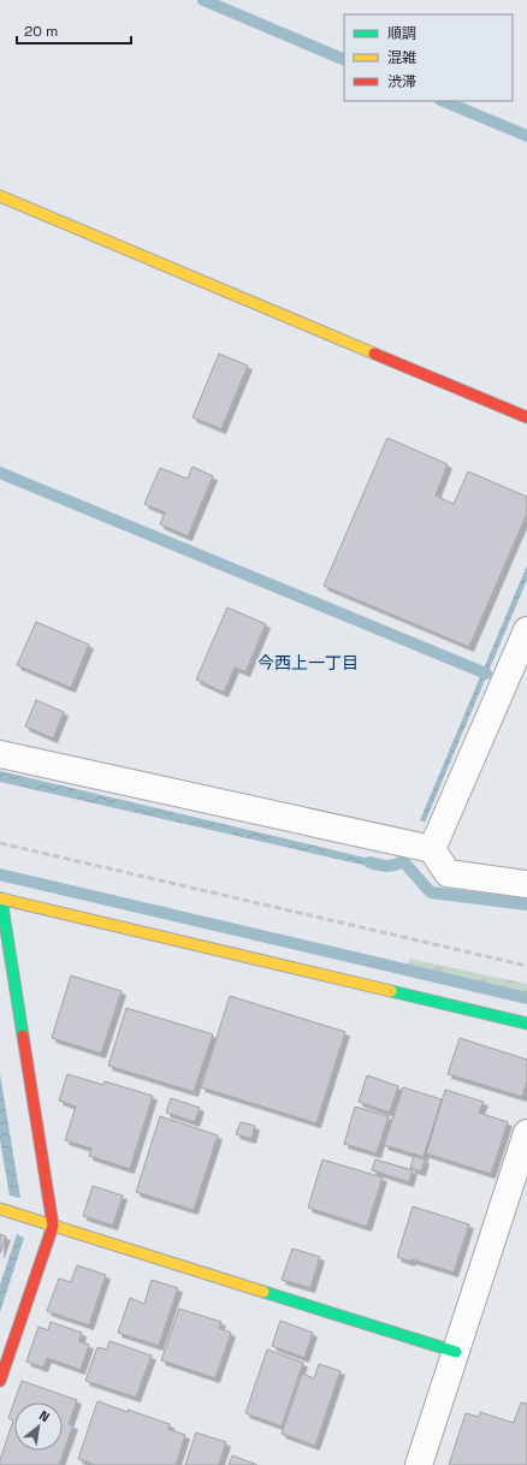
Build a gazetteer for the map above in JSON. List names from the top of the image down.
{
  "districts": ["今西上一丁目"],
  "legend": ["順調", "混雑", "渋滞"],
  "scale_bar": "20 m",
  "north": "top right"
}
